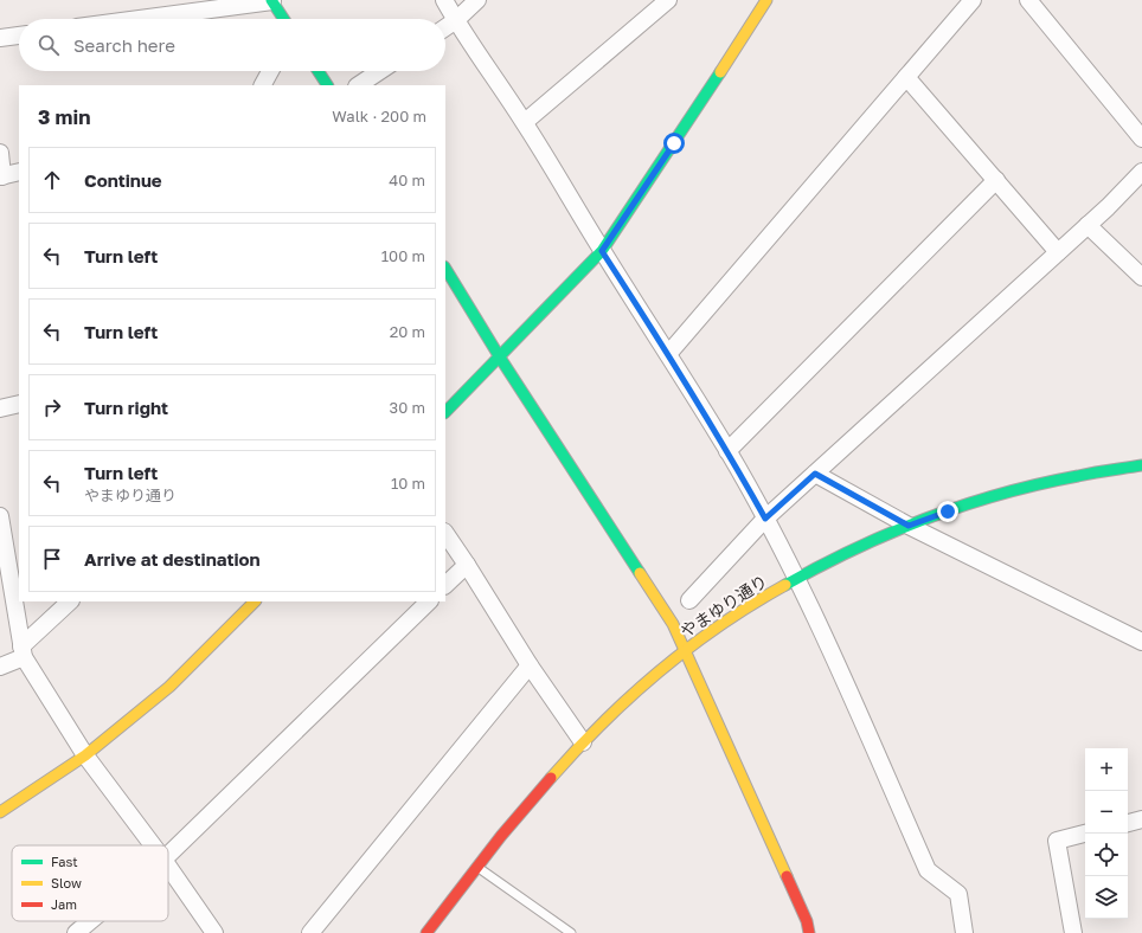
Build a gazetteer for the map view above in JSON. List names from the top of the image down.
{
  "streets": {
    "street": ["やまゆり通り"]
  },
  "legend": ["Fast", "Slow", "Jam"],
  "page": {
    "search": "Search here",
    "heading": ["3 min", "Walk · 200 m"],
    "list": [
      ["Continue", "40 m"],
      ["Turn left", "100 m"],
      ["Turn left", "20 m"],
      ["Turn right", "30 m"],
      ["Turn left", "やまゆり通り", "10 m"],
      "Arrive at destination"
    ],
    "map_buttons": ["+", "−"]
  }
}
